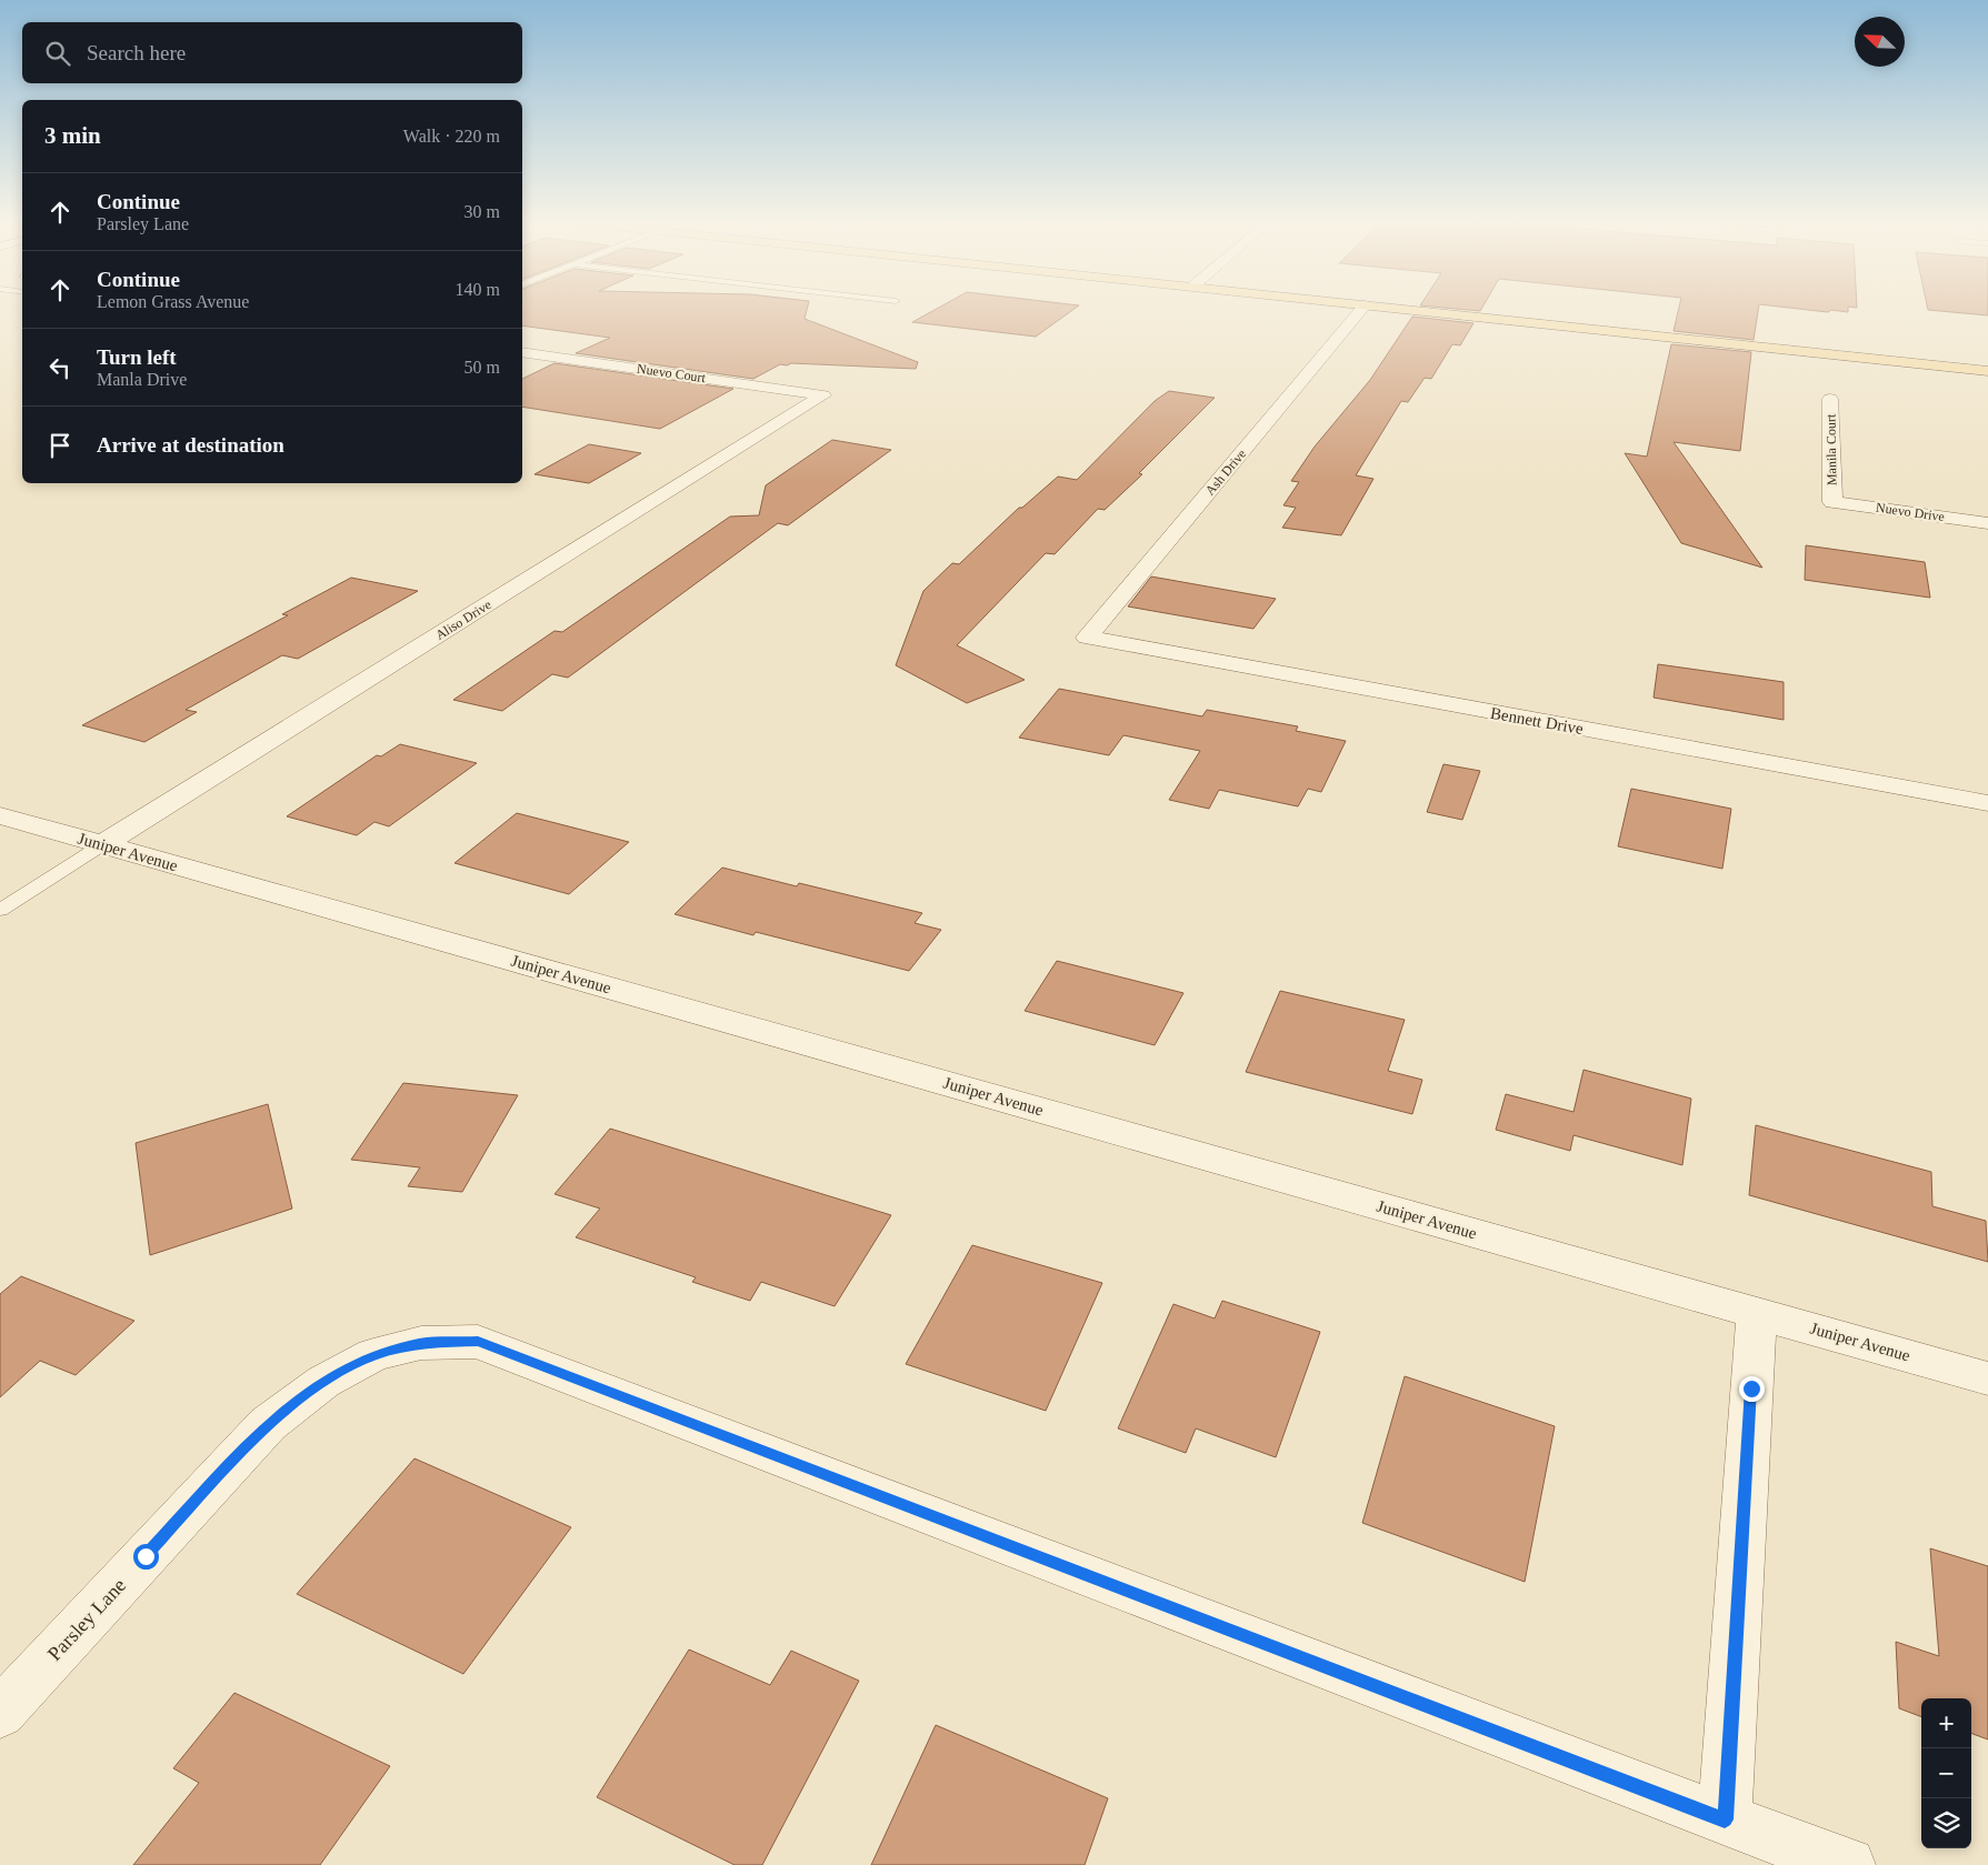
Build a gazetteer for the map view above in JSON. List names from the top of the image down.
{
  "streets": {
    "street": [
      "Nuevo Court",
      "Manila Court",
      "Ash Drive",
      "Nuevo Drive",
      "Aliso Drive",
      "Bennett Drive",
      "Juniper Avenue",
      "Parsley Lane"
    ]
  },
  "crossings": [
    ["Nuevo Court", "Aliso Drive"],
    ["Manila Court", "Nuevo Drive"],
    ["Ash Drive", "Bennett Drive"],
    ["Aliso Drive", "Juniper Avenue"]
  ],
  "north": "top left",
  "page": {
    "search": "Search here",
    "heading": ["3 min", "Walk · 220 m"],
    "list": [
      ["Continue", "Parsley Lane", "30 m"],
      ["Continue", "Lemon Grass Avenue", "140 m"],
      ["Turn left", "Manla Drive", "50 m"],
      "Arrive at destination"
    ],
    "map_buttons": ["+", "−"]
  }
}
